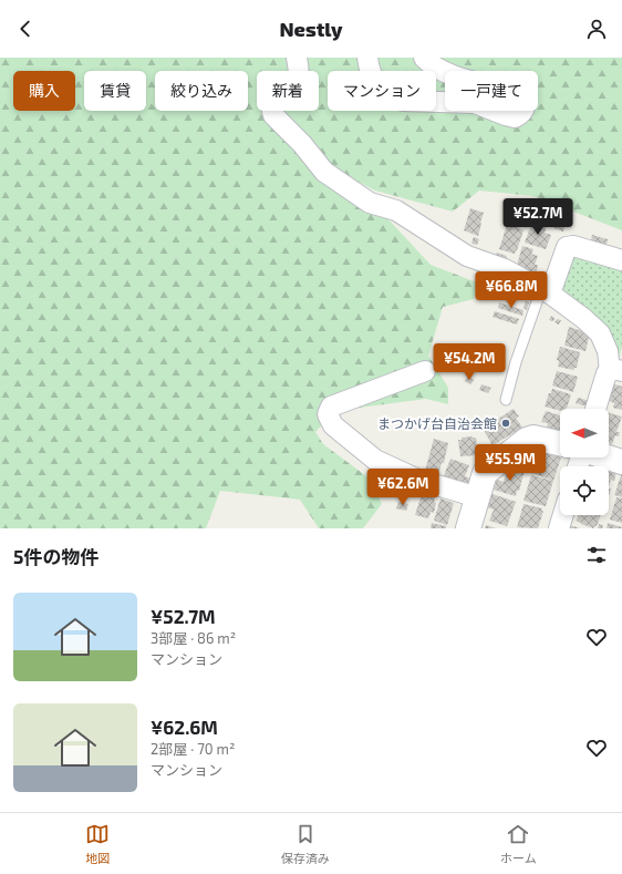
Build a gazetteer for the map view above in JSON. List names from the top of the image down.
{
  "places": ["まつかげ台自治会館"],
  "north": "left",
  "page": {
    "header": "Nestly",
    "chip": [
      "購入",
      "賃貸",
      "絞り込み",
      "新着",
      "マンション",
      "一戸建て"
    ],
    "price": [
      "¥52.7M",
      "¥66.8M",
      "¥54.2M",
      "¥55.9M",
      "¥62.6M"
    ],
    "heading": "5件の物件",
    "list": [
      {
        "name": "¥52.7M",
        "note": "3部屋 · 86 m² · マンション"
      },
      {
        "name": "¥62.6M",
        "note": "2部屋 · 70 m² · マンション"
      }
    ],
    "tabs": ["地図", "保存済み", "ホーム"]
  }
}
